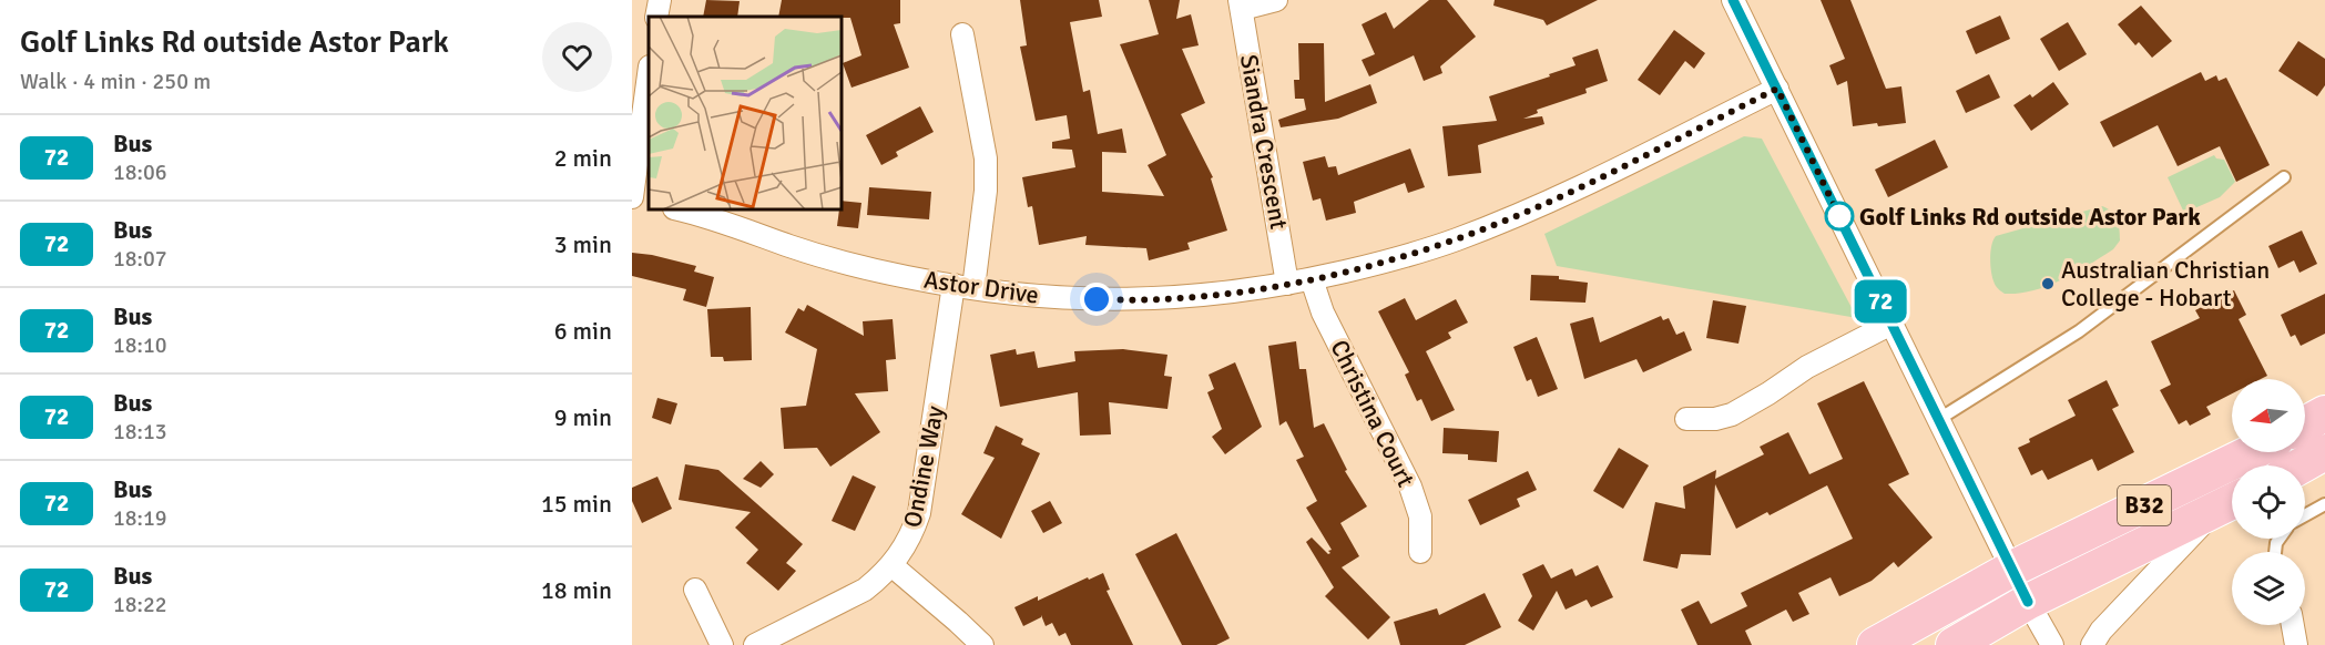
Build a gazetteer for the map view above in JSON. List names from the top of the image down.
{
  "streets": {
    "main road": ["B32"],
    "street": [
      "Siandra Crescent",
      "Astor Drive",
      "Christina Court",
      "Ondine Way"
    ]
  },
  "crossings": [
    ["Siandra Crescent", "Astor Drive"],
    ["Astor Drive", "Christina Court"],
    ["Astor Drive", "Ondine Way"]
  ],
  "places": ["Golf Links Rd outside Astor Park", "Australian Christian College - Hobart"],
  "lines": ["bus line 72"],
  "north": "left",
  "page": {
    "heading": ["Golf Links Rd outside Astor Park", "Walk · 4 min · 250 m"],
    "on_map": "72",
    "list": [
      {
        "mark": "72",
        "name": "Bus",
        "note": "18:06",
        "value": "2 min"
      },
      {
        "mark": "72",
        "name": "Bus",
        "note": "18:07",
        "value": "3 min"
      },
      {
        "mark": "72",
        "name": "Bus",
        "note": "18:10",
        "value": "6 min"
      },
      {
        "mark": "72",
        "name": "Bus",
        "note": "18:13",
        "value": "9 min"
      },
      {
        "mark": "72",
        "name": "Bus",
        "note": "18:19",
        "value": "15 min"
      },
      {
        "mark": "72",
        "name": "Bus",
        "note": "18:22",
        "value": "18 min"
      }
    ]
  }
}
